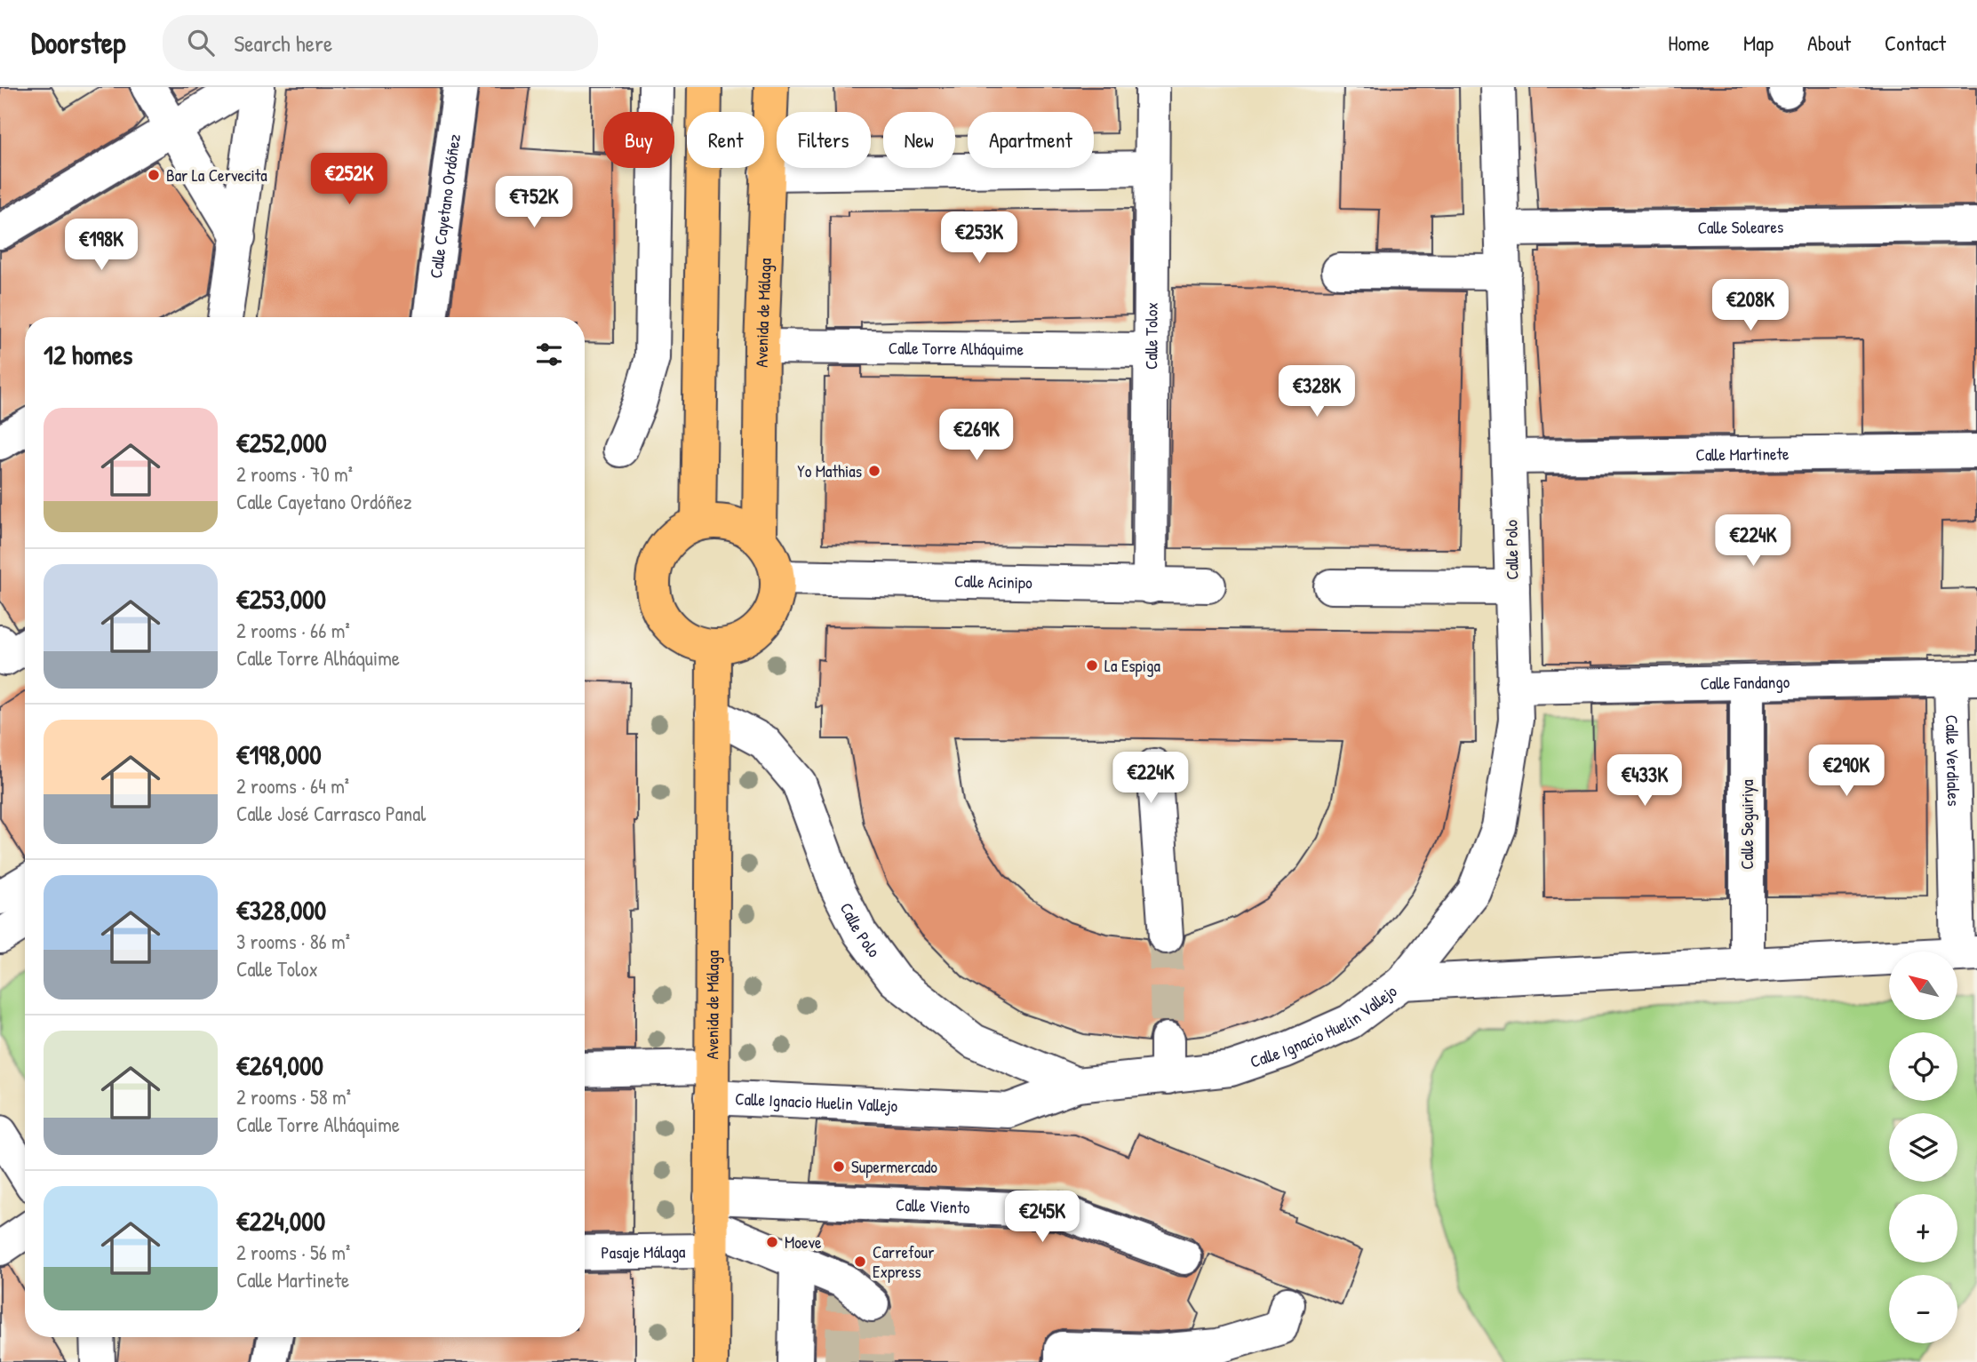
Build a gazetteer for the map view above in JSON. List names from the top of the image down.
{
  "streets": {
    "main road": ["Avenida de Málaga"],
    "street": [
      "Calle Cayetano Ordóñez",
      "Calle Soleares",
      "Calle Tolox",
      "Calle Torre Alháquime",
      "Calle Martinete",
      "Calle Polo",
      "Calle Acinipo",
      "Calle Fandango",
      "Calle Verdiales",
      "Calle Seguiriya",
      "Calle Ignacio Huelin Vallejo",
      "Calle Viento",
      "Pasaje Málaga"
    ]
  },
  "crossings": [
    ["Calle Soleares", "Calle Polo"],
    ["Avenida de Málaga", "Calle Torre Alháquime"],
    ["Avenida de Málaga", "Calle Polo"],
    ["Avenida de Málaga", "Calle Acinipo"],
    ["Avenida de Málaga", "Calle Ignacio Huelin Vallejo"],
    ["Avenida de Málaga", "Calle Viento"],
    ["Avenida de Málaga", "Pasaje Málaga"],
    ["Calle Tolox", "Calle Torre Alháquime"],
    ["Calle Tolox", "Calle Acinipo"],
    ["Calle Martinete", "Calle Polo"],
    ["Calle Polo", "Calle Fandango"],
    ["Calle Polo", "Calle Ignacio Huelin Vallejo"],
    ["Calle Fandango", "Calle Verdiales"],
    ["Calle Fandango", "Calle Seguiriya"],
    ["Calle Verdiales", "Calle Ignacio Huelin Vallejo"],
    ["Calle Seguiriya", "Calle Ignacio Huelin Vallejo"],
    ["Calle Viento", "Pasaje Málaga"]
  ],
  "places": [
    "Bar La Cervecita",
    "Yo Mathias",
    "La Espiga",
    "Supermercado",
    "Moeve",
    "Carrefour Express"
  ],
  "north": "top left",
  "page": {
    "header": "Doorstep",
    "search": "Search here",
    "nav": [
      "Home",
      "Map",
      "About",
      "Contact"
    ],
    "chip": [
      "Buy",
      "Rent",
      "Filters",
      "New",
      "Apartment"
    ],
    "price": [
      "€252K",
      "€752K",
      "€253K",
      "€198K",
      "€208K",
      "€328K",
      "€269K",
      "€224K",
      "€290K",
      "€224K",
      "€433K",
      "€245K"
    ],
    "heading": "12 homes",
    "list": [
      {
        "name": "€252,000",
        "note": "2 rooms · 70 m² · Calle Cayetano Ordóñez"
      },
      {
        "name": "€253,000",
        "note": "2 rooms · 66 m² · Calle Torre Alháquime"
      },
      {
        "name": "€198,000",
        "note": "2 rooms · 64 m² · Calle José Carrasco Panal"
      },
      {
        "name": "€328,000",
        "note": "3 rooms · 86 m² · Calle Tolox"
      },
      {
        "name": "€269,000",
        "note": "2 rooms · 58 m² · Calle Torre Alháquime"
      },
      {
        "name": "€224,000",
        "note": "2 rooms · 56 m² · Calle Martinete"
      }
    ],
    "map_buttons": ["+", "−"]
  }
}
